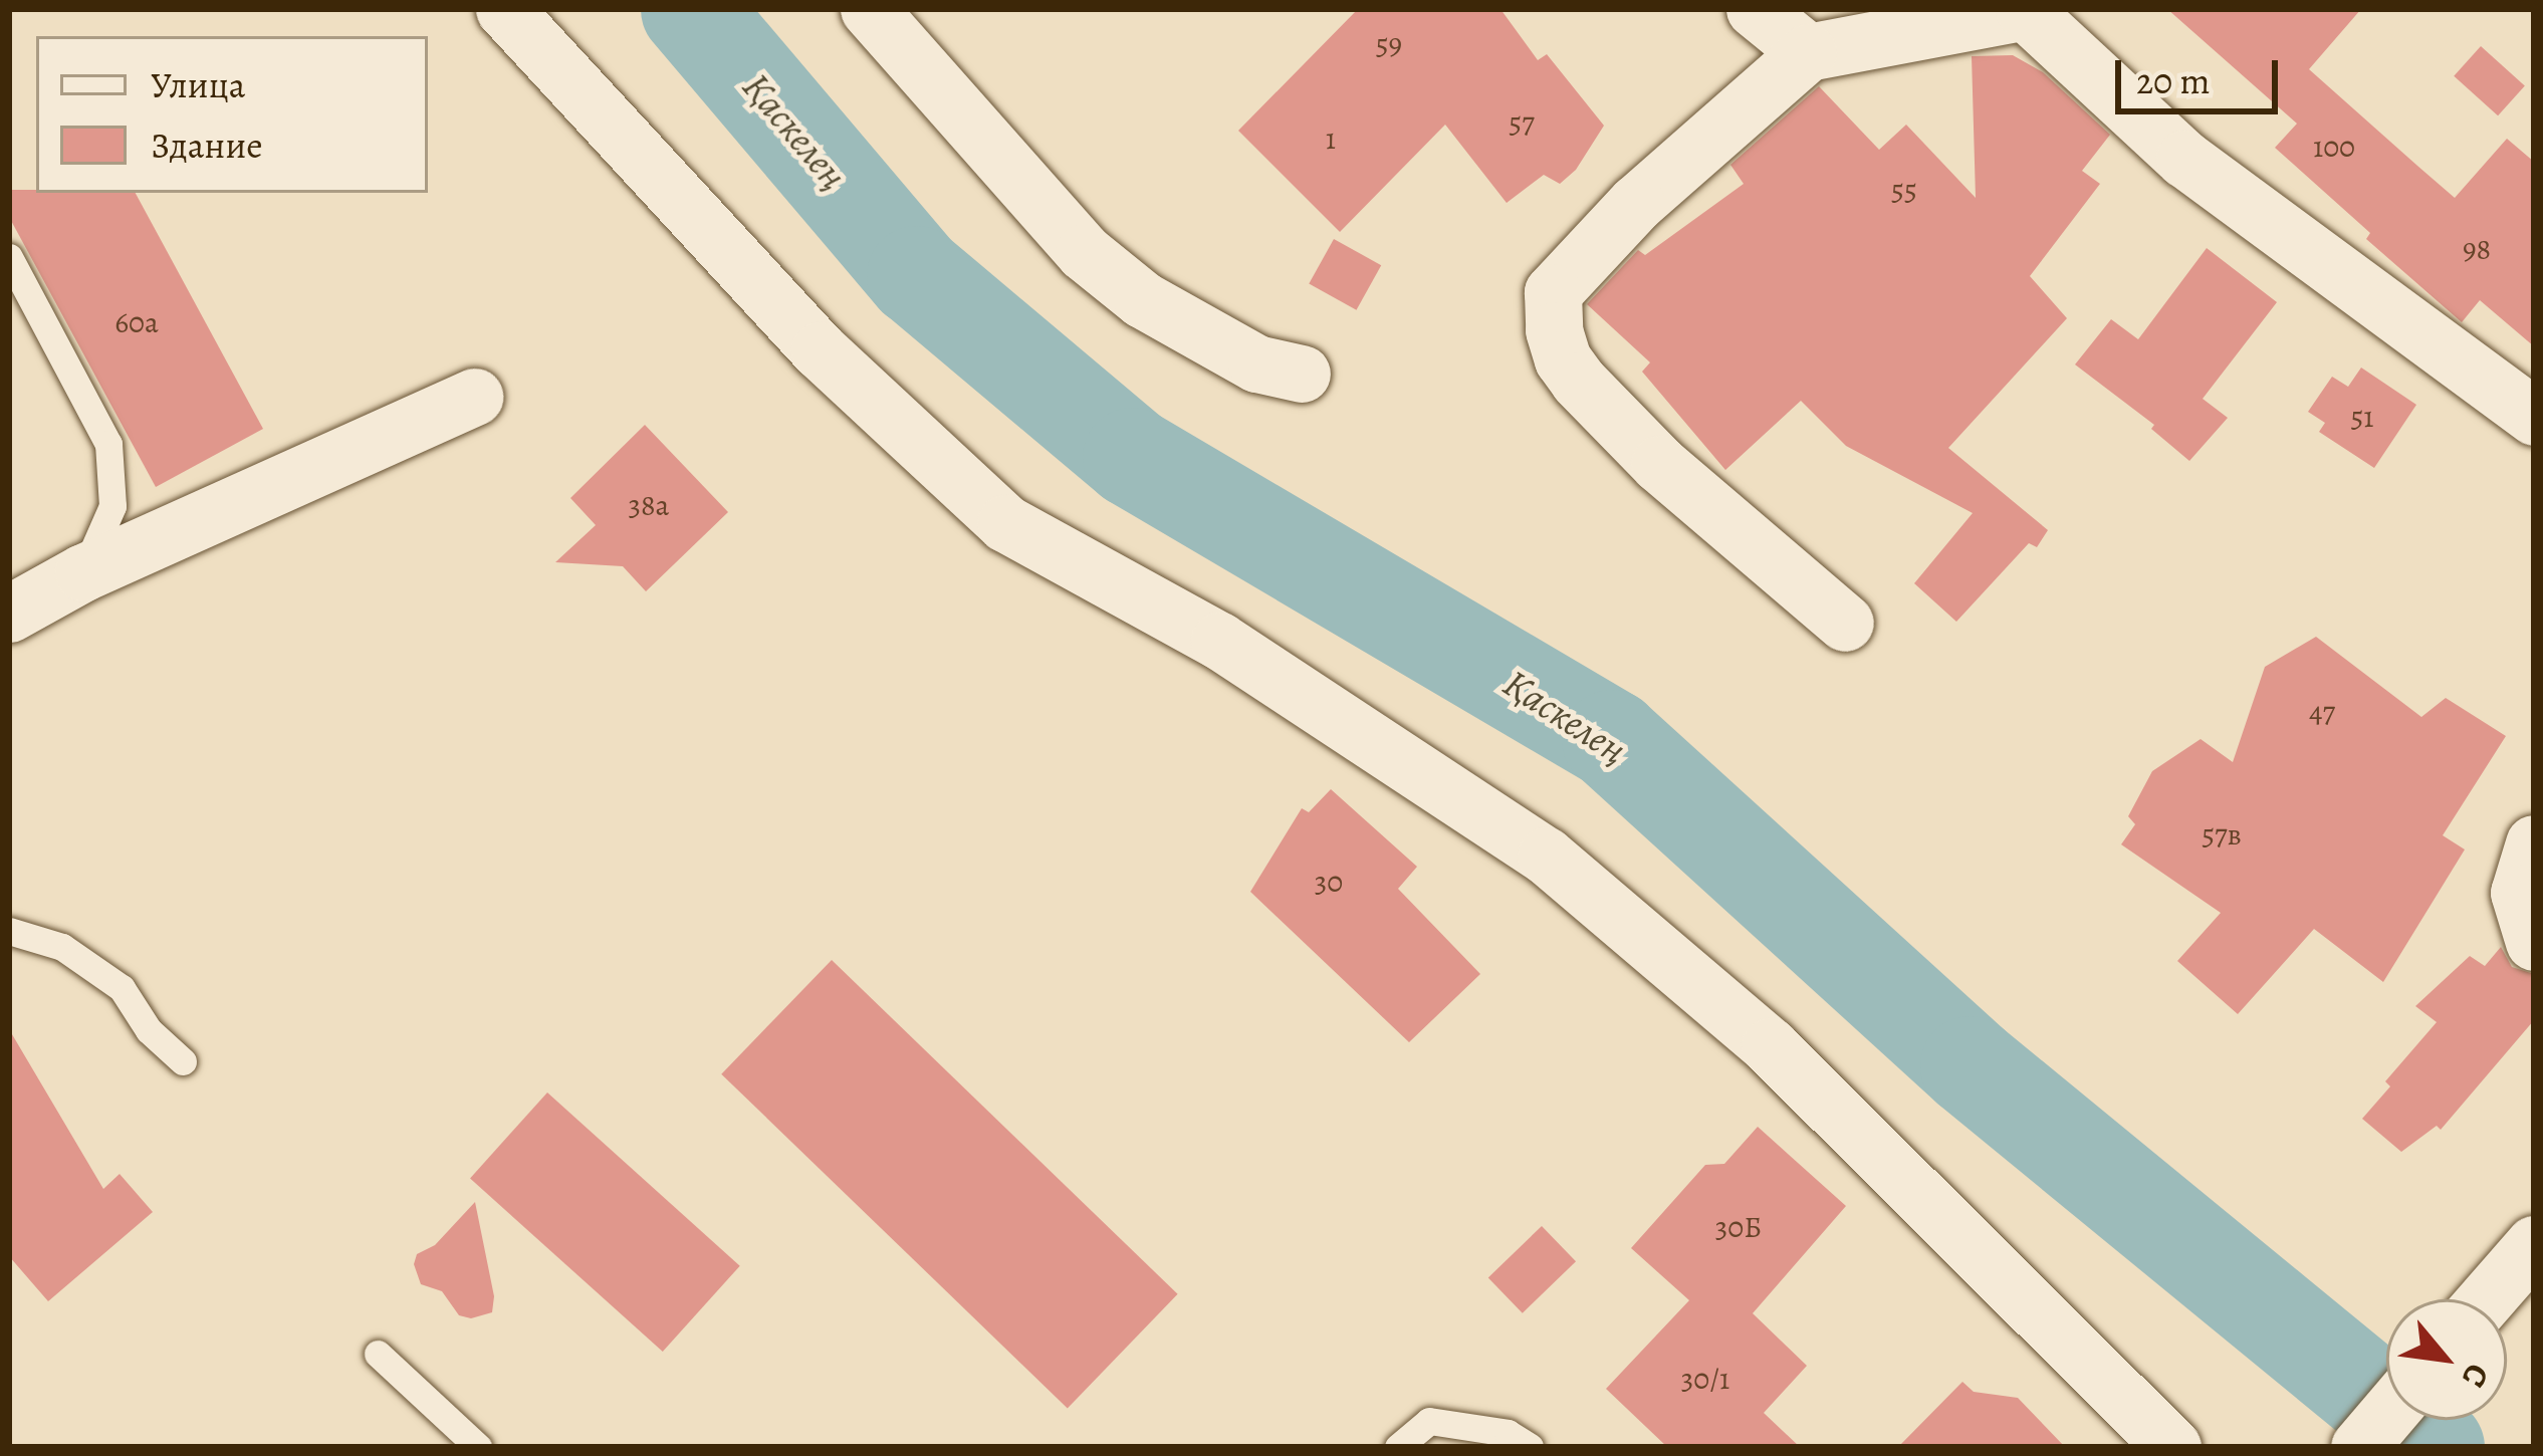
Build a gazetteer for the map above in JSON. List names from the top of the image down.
{
  "water": ["Қаскелең"],
  "house_numbers": [
    "59",
    "57",
    "1",
    "100",
    "55",
    "98",
    "60а",
    "51",
    "38а",
    "47",
    "57в",
    "30",
    "30Б",
    "30/1"
  ],
  "legend": ["Улица", "Здание"],
  "scale_bar": "20 m",
  "north": "bottom right"
}
